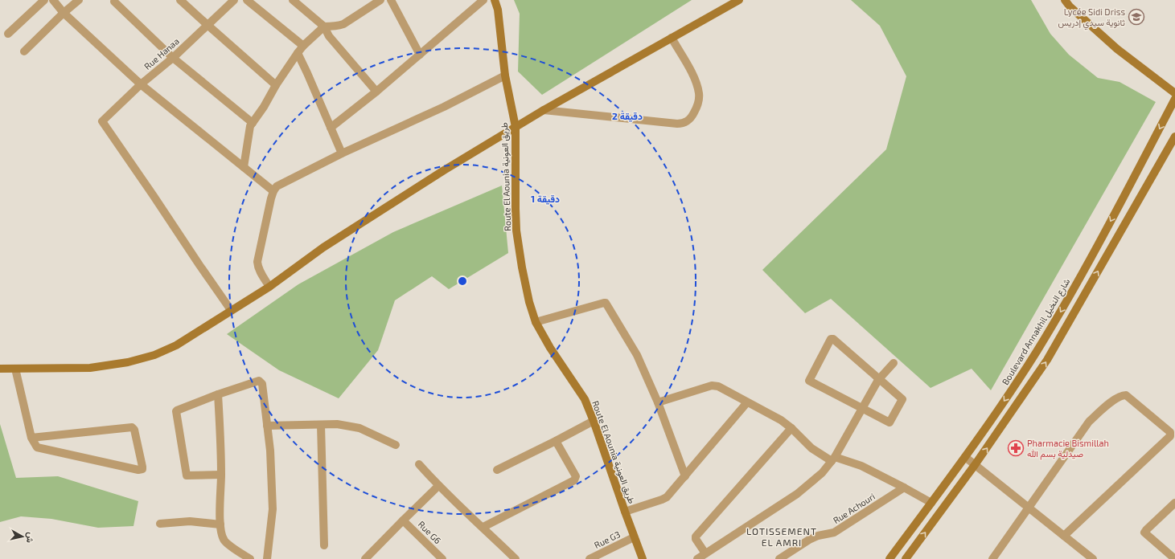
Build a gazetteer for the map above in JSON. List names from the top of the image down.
{
  "streets": {
    "street": [
      "Rue Hanaa",
      "Route El Aounia طريق العونية",
      "Boulevard Annakhil شارع النخيل",
      "Rue Achouri",
      "Rue G6",
      "Rue G3"
    ]
  },
  "crossings": [
    ["Route El Aounia طريق العونية", "Rue G3"]
  ],
  "districts": ["LOTISSEMENT EL AMRI"],
  "places": {
    "school or university": ["Lycée Sidi Driss ثانوية سيدي إدريس"],
    "pharmacy": ["Pharmacie Bismillah صيدلية بسم الله"]
  },
  "north": "right",
  "rings": ["2 دقيقة", "1 دقيقة"]
}
